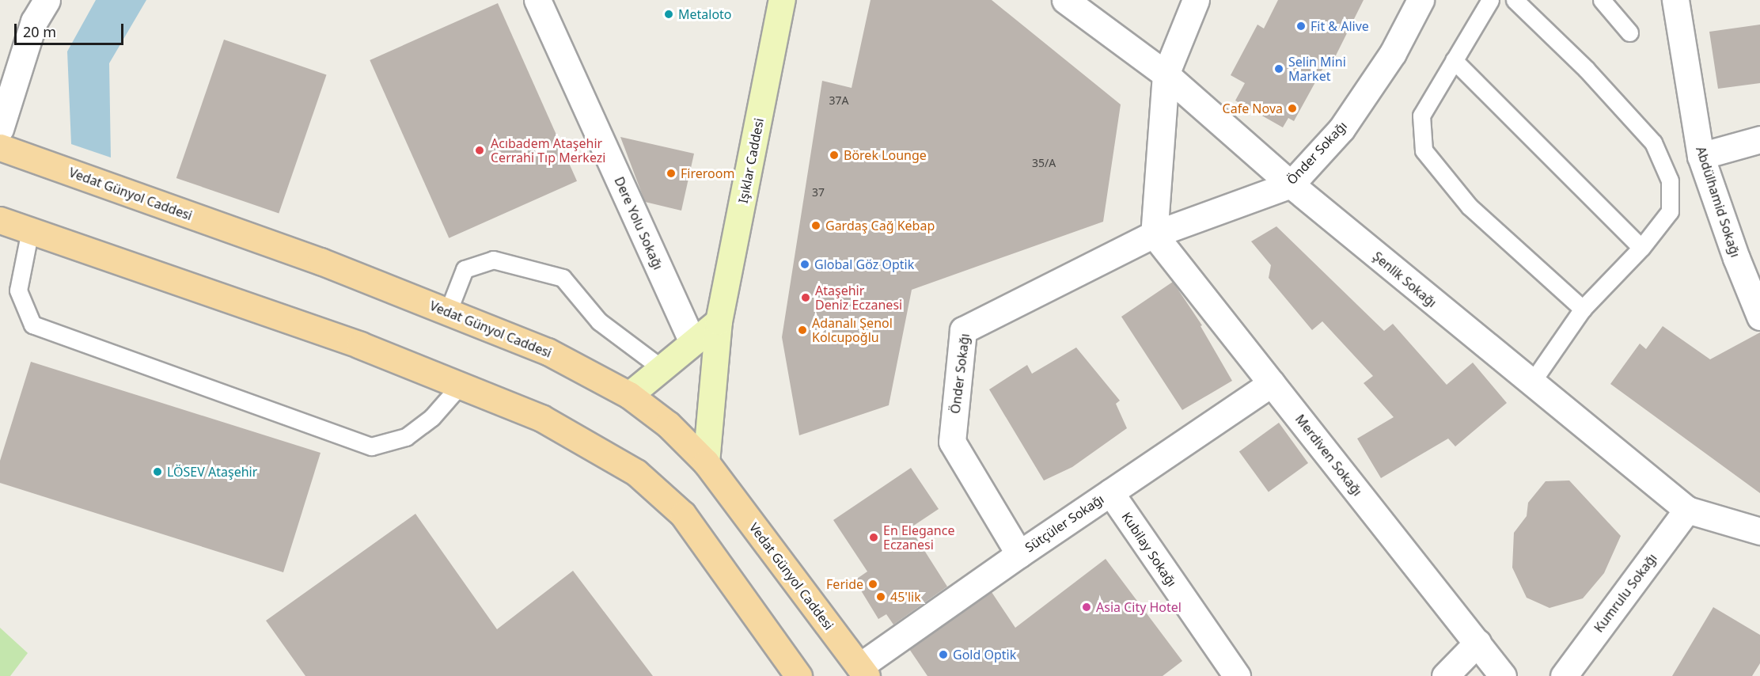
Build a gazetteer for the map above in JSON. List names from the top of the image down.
{
  "streets": {
    "main road": ["Vedat Günyol Caddesi"],
    "street": [
      "Önder Sokağı",
      "Işıklar Caddesi",
      "Abdülhamid Sokağı",
      "Dere Yolu Sokağı",
      "Şenlik Sokağı",
      "Merdiven Sokağı",
      "Sütçüler Sokağı",
      "Kubilay Sokağı",
      "Kumrulu Sokağı"
    ]
  },
  "crossings": [
    ["Önder Sokağı", "Şenlik Sokağı"],
    ["Önder Sokağı", "Merdiven Sokağı"],
    ["Önder Sokağı", "Sütçüler Sokağı"],
    ["Işıklar Caddesi", "Vedat Günyol Caddesi"],
    ["Vedat Günyol Caddesi", "Sütçüler Sokağı"],
    ["Şenlik Sokağı", "Kumrulu Sokağı"],
    ["Merdiven Sokağı", "Sütçüler Sokağı"],
    ["Sütçüler Sokağı", "Kubilay Sokağı"]
  ],
  "places": [
    "Metaloto",
    "Fit & Alive",
    "Selin Mini Market",
    "Cafe Nova",
    "Acıbadem Ataşehir Cerrahi Tıp Merkezi",
    "Börek Lounge",
    "Fireroom",
    "Gardaş Cağ Kebap",
    "Global Göz Optik",
    "Ataşehir Deniz Eczanesi",
    "Adanalı Şenol Kolcupoğlu",
    "LÖSEV Ataşehir",
    "En Elegance Eczanesi",
    "Feride",
    "45'lik",
    "Asia City Hotel",
    "Gold Optik"
  ],
  "house_numbers": ["37A", "35/A", "37"],
  "scale_bar": "20 m"
}
